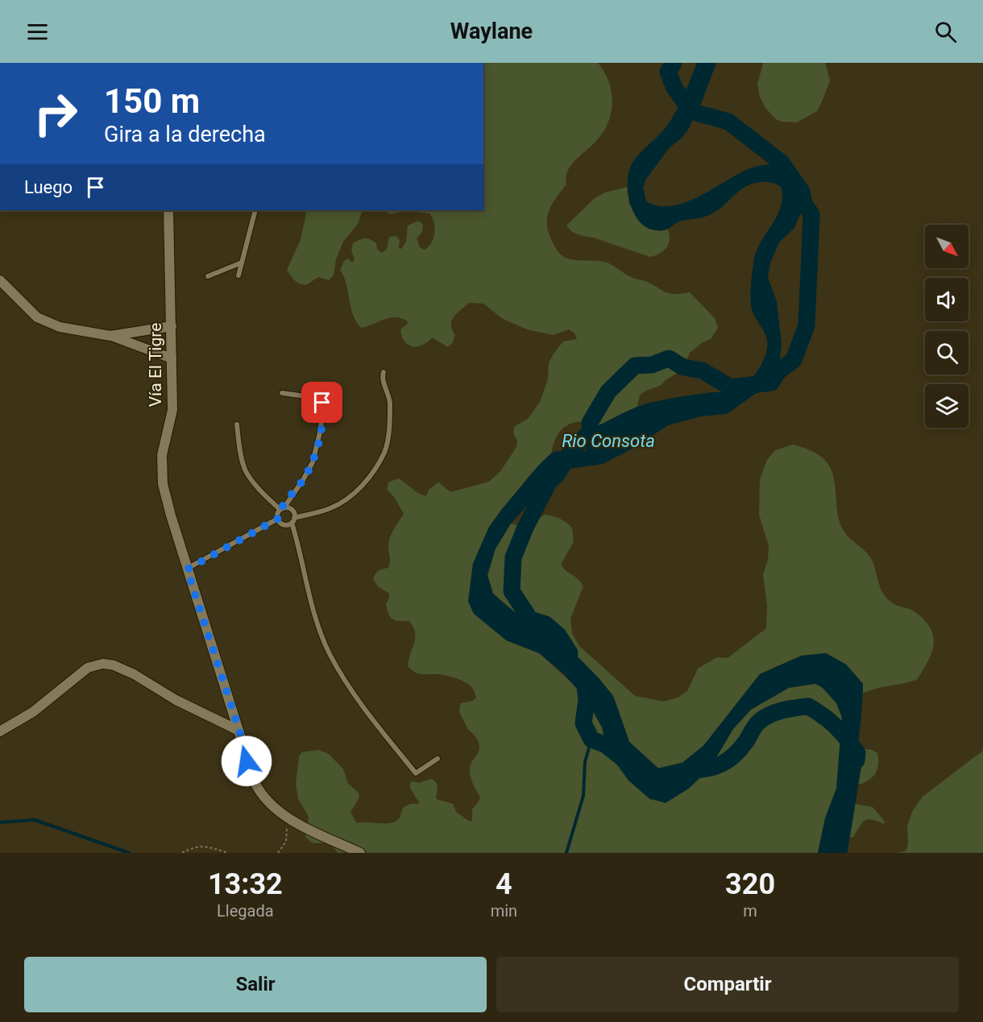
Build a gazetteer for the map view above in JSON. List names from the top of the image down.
{
  "streets": {
    "street": ["Vía El Tigre"]
  },
  "water": ["Rio Consota"],
  "north": "bottom right",
  "page": {
    "header": "Waylane",
    "turn": ["150 m", "Gira a la derecha"],
    "then": "Luego",
    "eta": [
      "13:32",
      "Llegada",
      "4",
      "min",
      "320",
      "m"
    ],
    "buttons": ["Salir", "Compartir"]
  }
}
